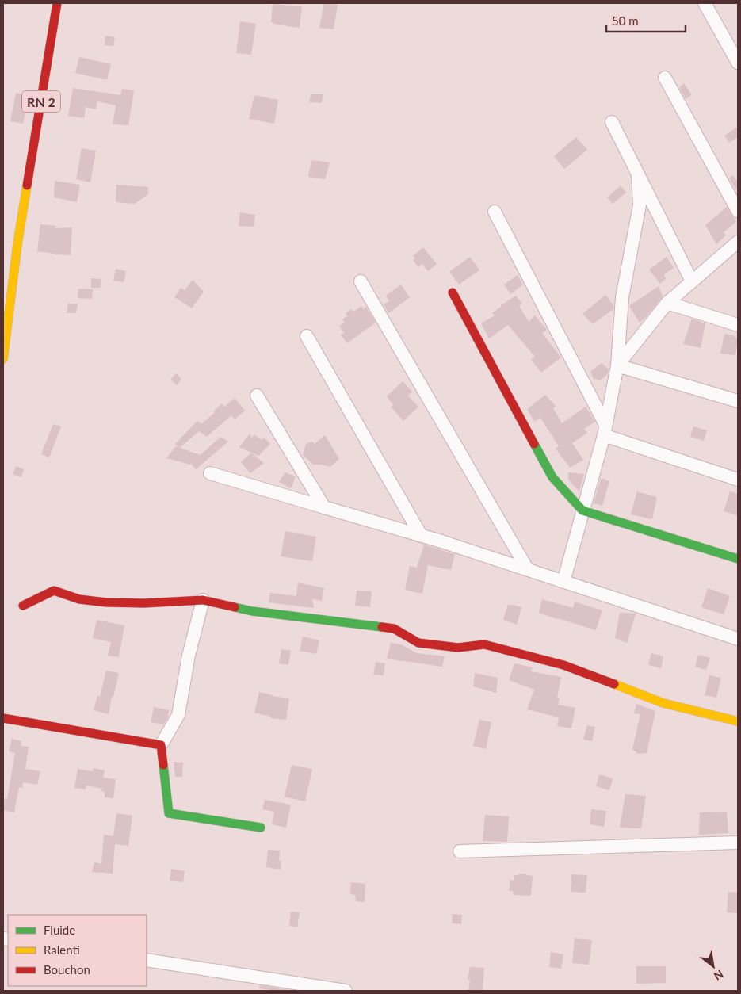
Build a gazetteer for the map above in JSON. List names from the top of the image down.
{
  "streets": {
    "main road": ["RN 2"]
  },
  "legend": ["Fluide", "Ralenti", "Bouchon"],
  "scale_bar": "50 m",
  "north": "bottom right"
}
